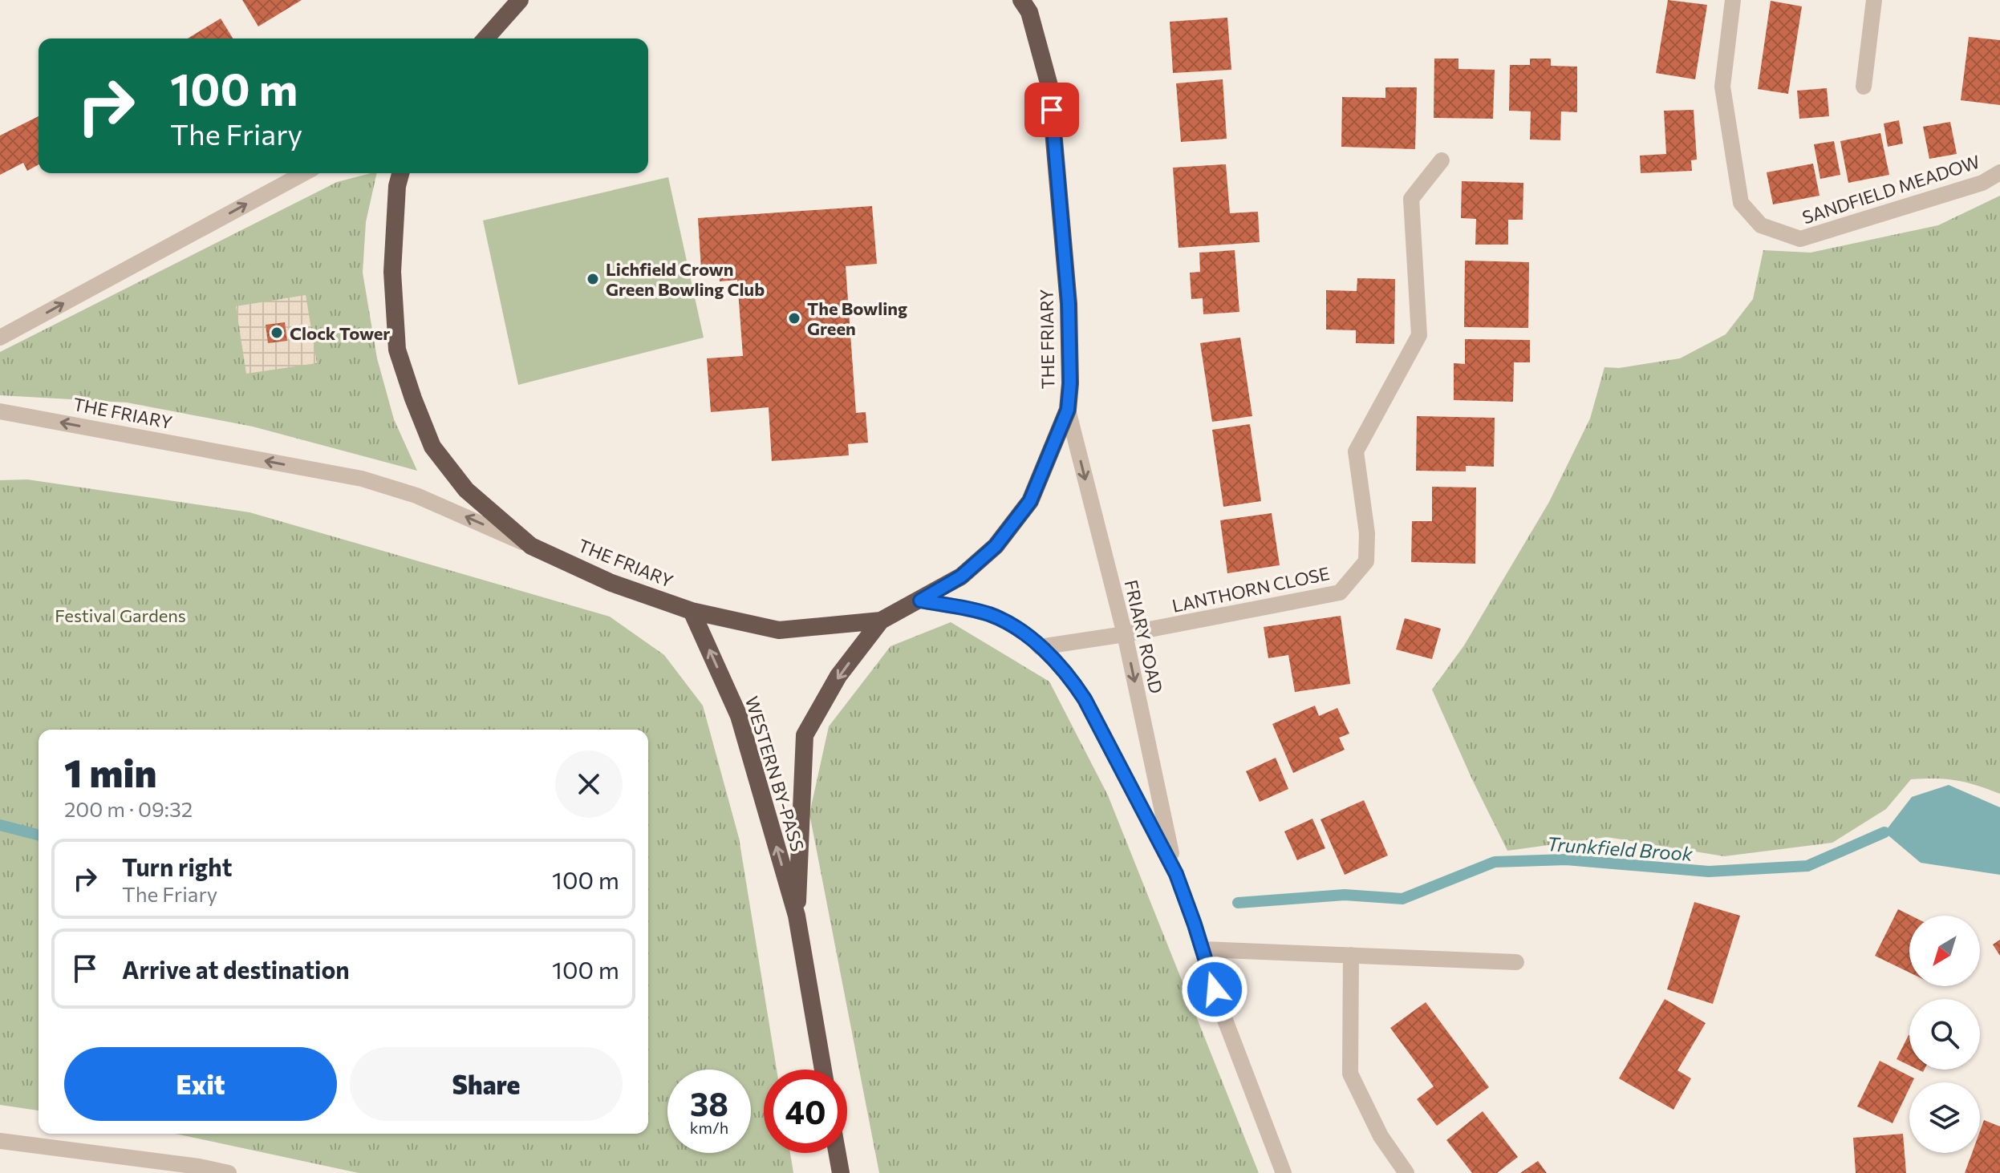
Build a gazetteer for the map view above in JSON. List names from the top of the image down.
{
  "streets": {
    "highway": ["THE FRIARY", "WESTERN BY-PASS"],
    "street": ["SANDFIELD MEADOW", "LANTHORN CLOSE", "FRIARY ROAD"]
  },
  "crossings": [
    ["THE FRIARY", "FRIARY ROAD"],
    ["THE FRIARY", "WESTERN BY-PASS"],
    ["LANTHORN CLOSE", "FRIARY ROAD"]
  ],
  "water": ["Trunkfield Brook"],
  "parks": ["Festival Gardens"],
  "places": ["Lichfield Crown Green Bowling Club", "The Bowling Green", "Clock Tower"],
  "north": "bottom left",
  "page": {
    "turn": ["100 m", "The Friary"],
    "heading": ["1 min", "200 m · 09:32"],
    "list": [
      {
        "name": "Turn right",
        "note": "The Friary",
        "value": "100 m"
      },
      {
        "name": "Arrive at destination",
        "value": "100 m"
      }
    ],
    "buttons": ["Exit", "Share"],
    "speed": "38 km/h",
    "limit": "40"
  }
}
